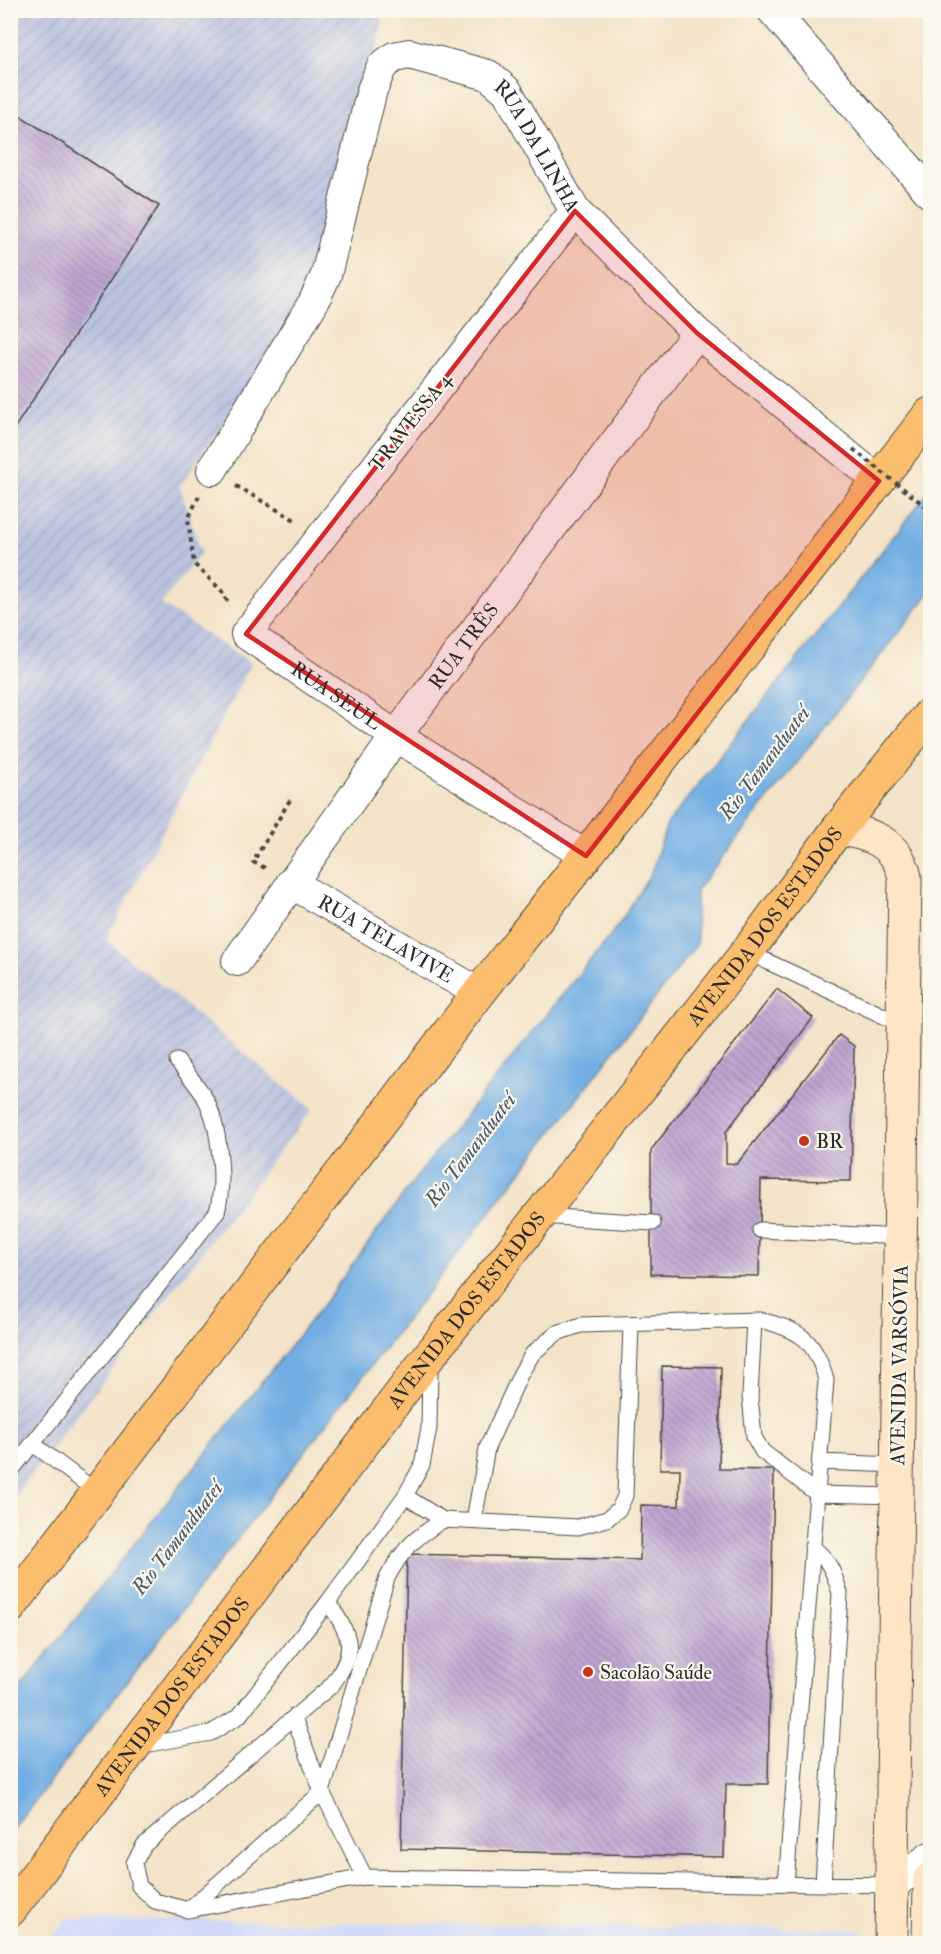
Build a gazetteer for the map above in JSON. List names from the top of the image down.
{
  "streets": {
    "highway": ["AVENIDA DOS ESTADOS"],
    "main road": ["AVENIDA VARSÓVIA"],
    "street": [
      "RUA DA LINHA",
      "TRAVESSA 4",
      "RUA TRÊS",
      "RUA SEUL",
      "RUA TELAVIVE"
    ]
  },
  "crossings": [
    ["RUA DA LINHA", "TRAVESSA 4"],
    ["RUA DA LINHA", "RUA TRÊS"],
    ["TRAVESSA 4", "RUA SEUL"],
    ["RUA TRÊS", "RUA SEUL"],
    ["RUA TRÊS", "RUA TELAVIVE"],
    ["AVENIDA DOS ESTADOS", "AVENIDA VARSÓVIA"]
  ],
  "water": ["Rio Tamanduateí"],
  "places": ["BR", "Sacolão Saúde"]
}
